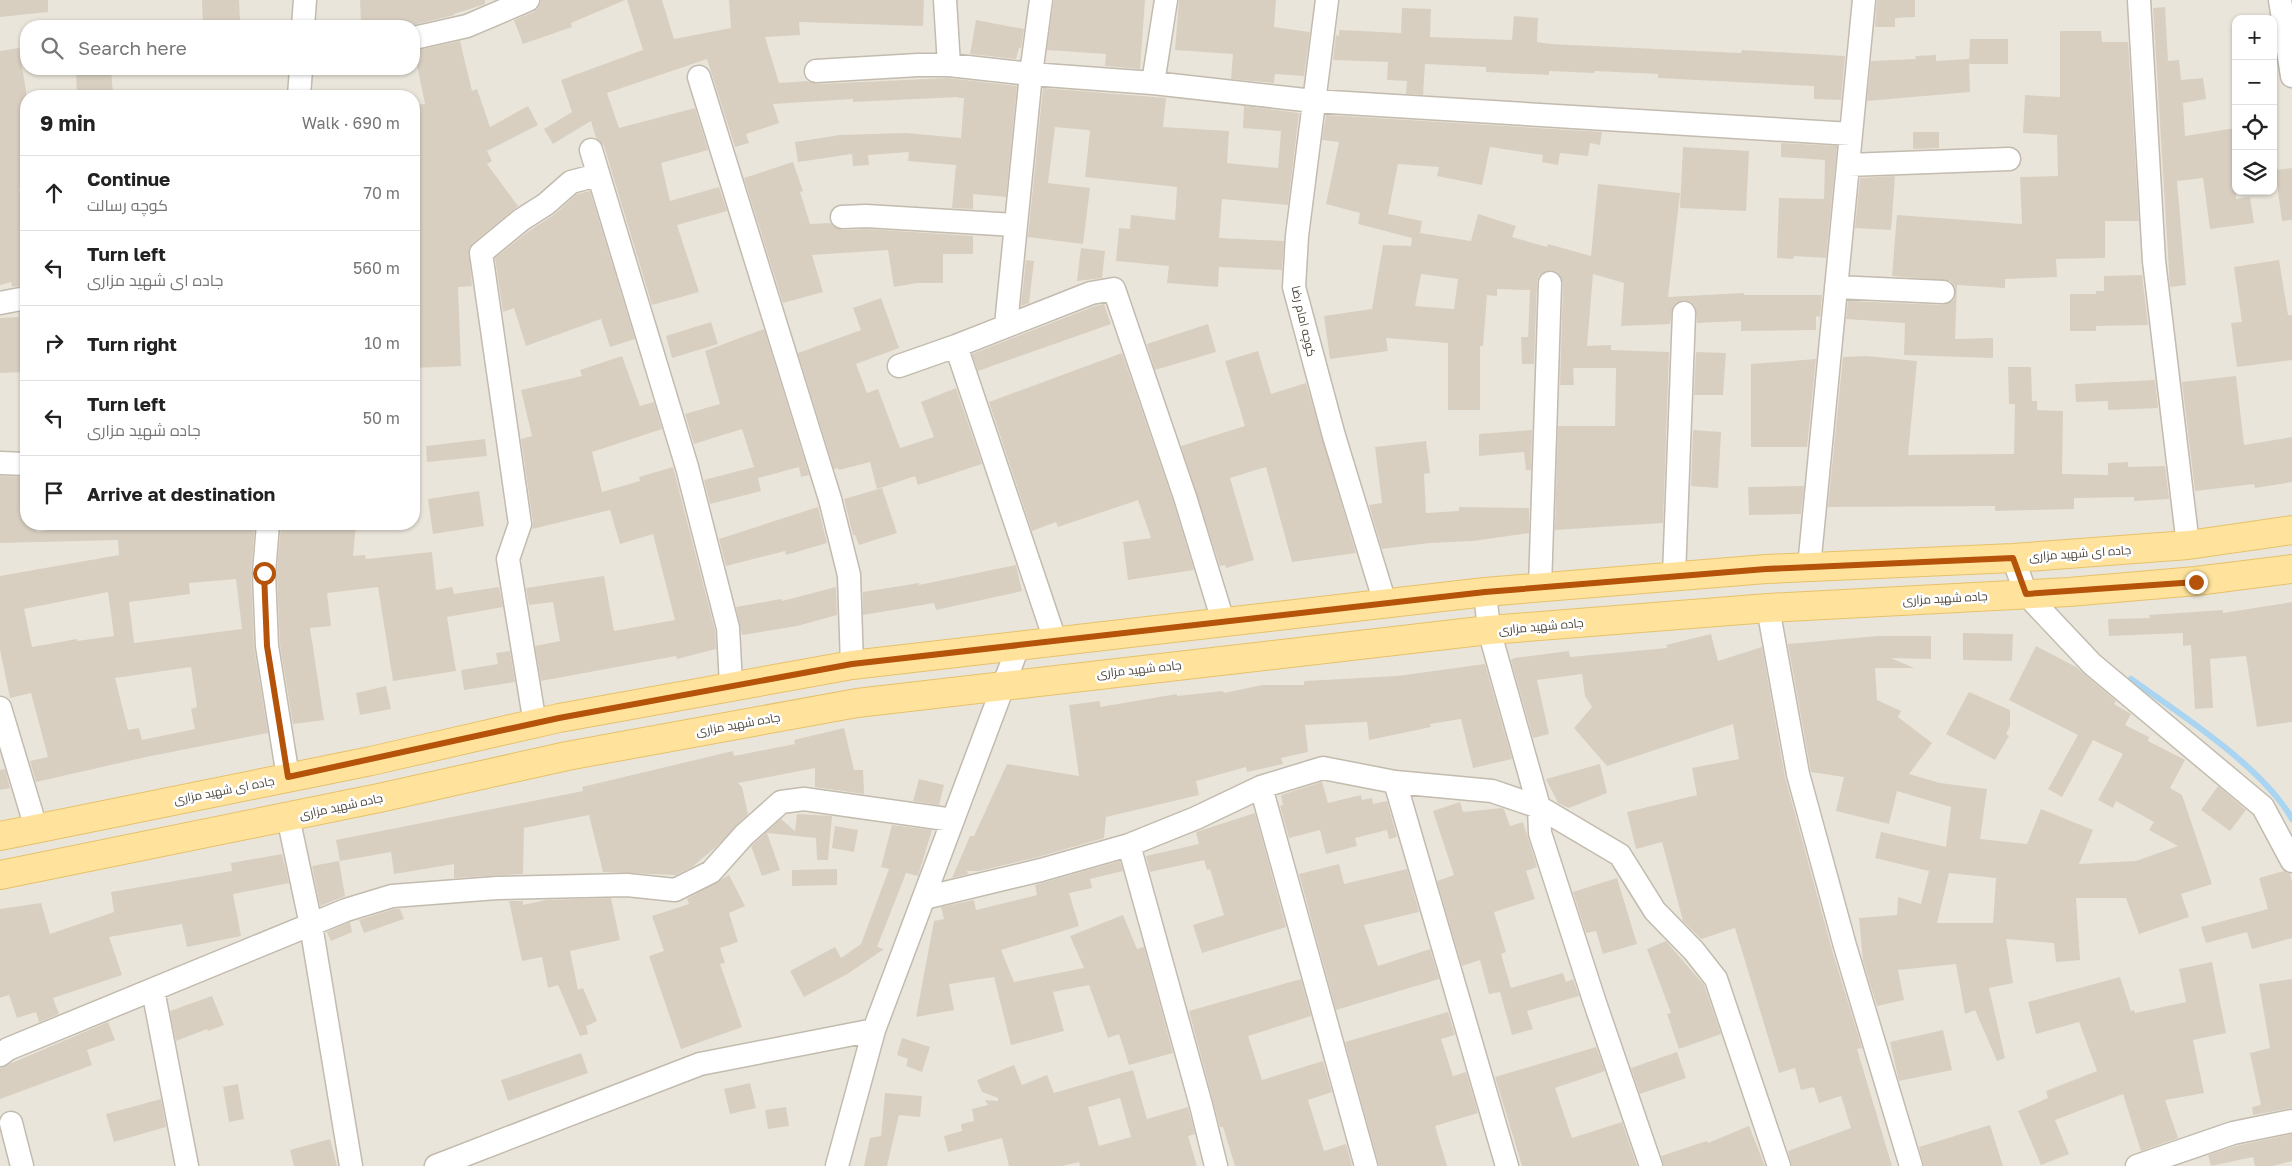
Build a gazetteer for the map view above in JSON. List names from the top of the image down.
{
  "streets": {
    "main road": ["جاده ای شهید مزاری", "جاده شهید مزاری"],
    "street": ["کوچه امام رضا"]
  },
  "crossings": [
    ["کوچه امام رضا", "جاده ای شهید مزاری"]
  ],
  "page": {
    "map_buttons": ["+", "−"],
    "search": "Search here",
    "heading": ["9 min", "Walk · 690 m"],
    "list": [
      ["Continue", "کوچه رسالت", "70 m"],
      ["Turn left", "جاده ای شهید مزاری", "560 m"],
      ["Turn right", "10 m"],
      ["Turn left", "جاده شهید مزاری", "50 m"],
      "Arrive at destination"
    ]
  }
}
